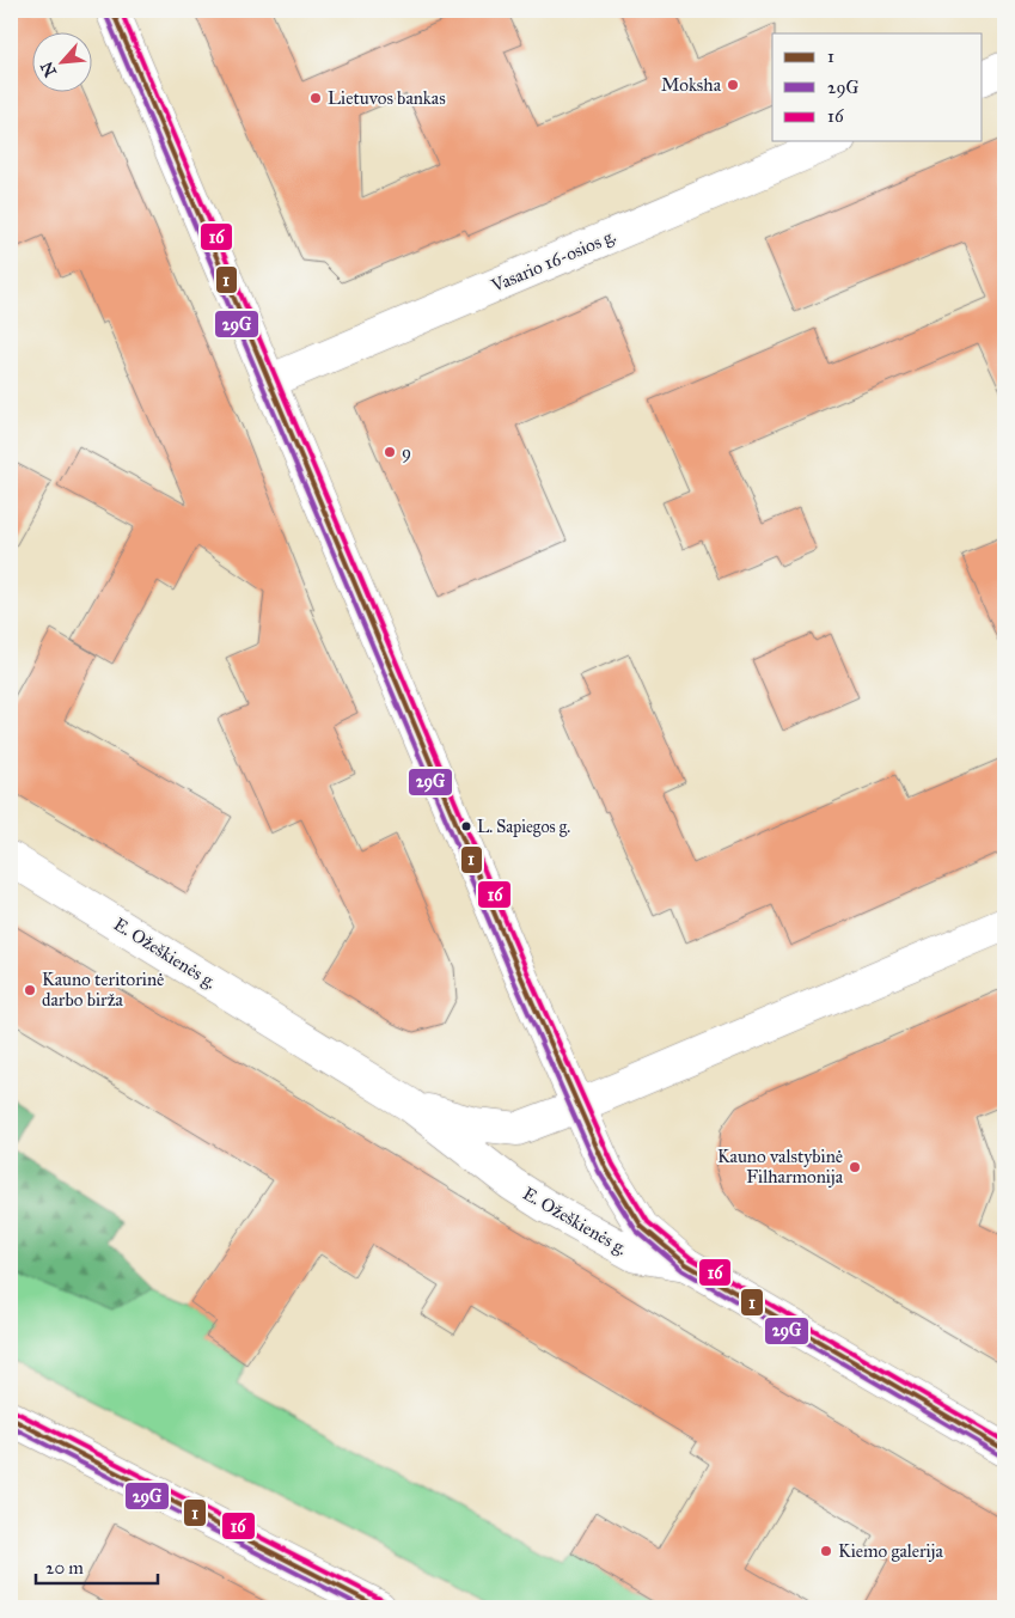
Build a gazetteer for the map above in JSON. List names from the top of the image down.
{
  "streets": {
    "street": ["Vasario 16-osios g.", "E. Ožeškienės g."]
  },
  "places": [
    "Moksha",
    "Lietuvos bankas",
    "9",
    "L. Sapiegos g.",
    "Kauno teritorinė darbo birža",
    "Kauno valstybinė Filharmonija",
    "Kiemo galerija"
  ],
  "lines": ["transit line 1", "transit line 16", "transit line 29G"],
  "legend": ["1", "29G", "16"],
  "scale_bar": "20 m",
  "north": "bottom left"
}
